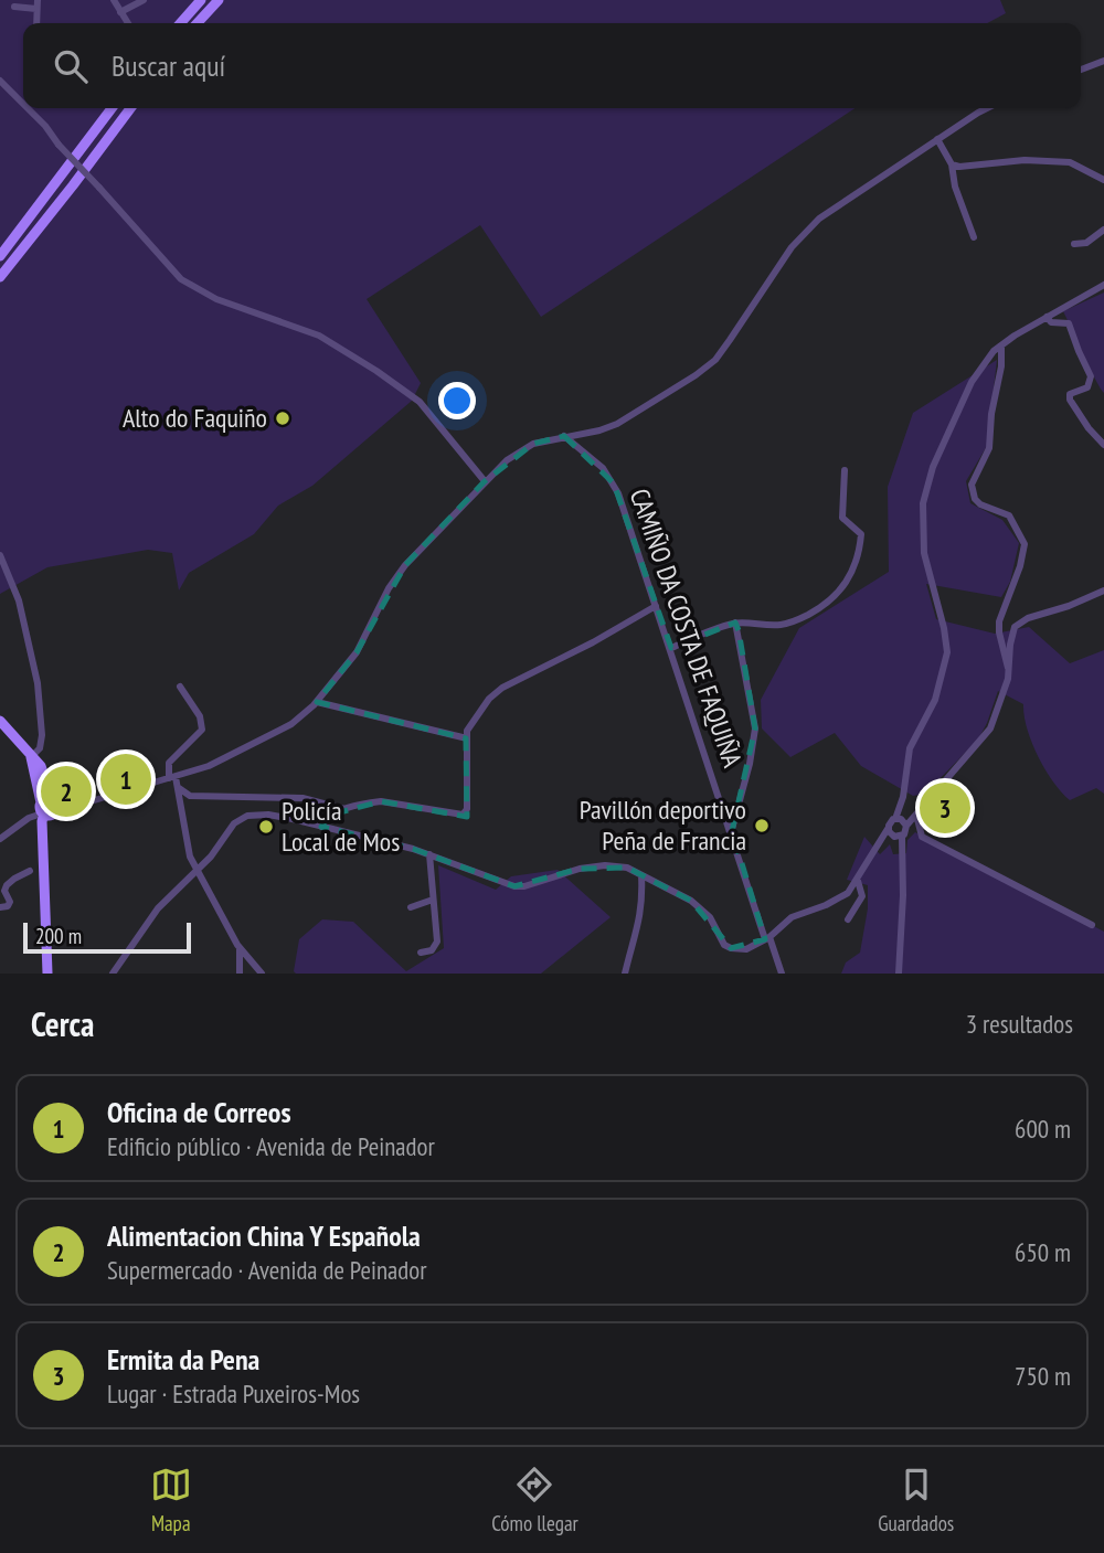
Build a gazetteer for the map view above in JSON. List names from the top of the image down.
{
  "streets": {
    "street": ["CAMIÑO DA COSTA DE FAQUIÑA"]
  },
  "places": ["Alto do Faquiño", "Pavillón deportivo Peña de Francia", "Policía Local de Mos"],
  "scale_bar": "200 m",
  "page": {
    "search": "Buscar aquí",
    "pins": ["1", "2", "3"],
    "scale": "200 m",
    "heading": ["Cerca", "3 resultados"],
    "list": [
      {
        "mark": "1",
        "name": "Oficina de Correos",
        "note": "Edificio público · Avenida de Peinador",
        "value": "600 m"
      },
      {
        "mark": "2",
        "name": "Alimentacion China Y Española",
        "note": "Supermercado · Avenida de Peinador",
        "value": "650 m"
      },
      {
        "mark": "3",
        "name": "Ermita da Pena",
        "note": "Lugar · Estrada Puxeiros-Mos",
        "value": "750 m"
      }
    ],
    "nav": ["Mapa", "Cómo llegar", "Guardados"]
  }
}
